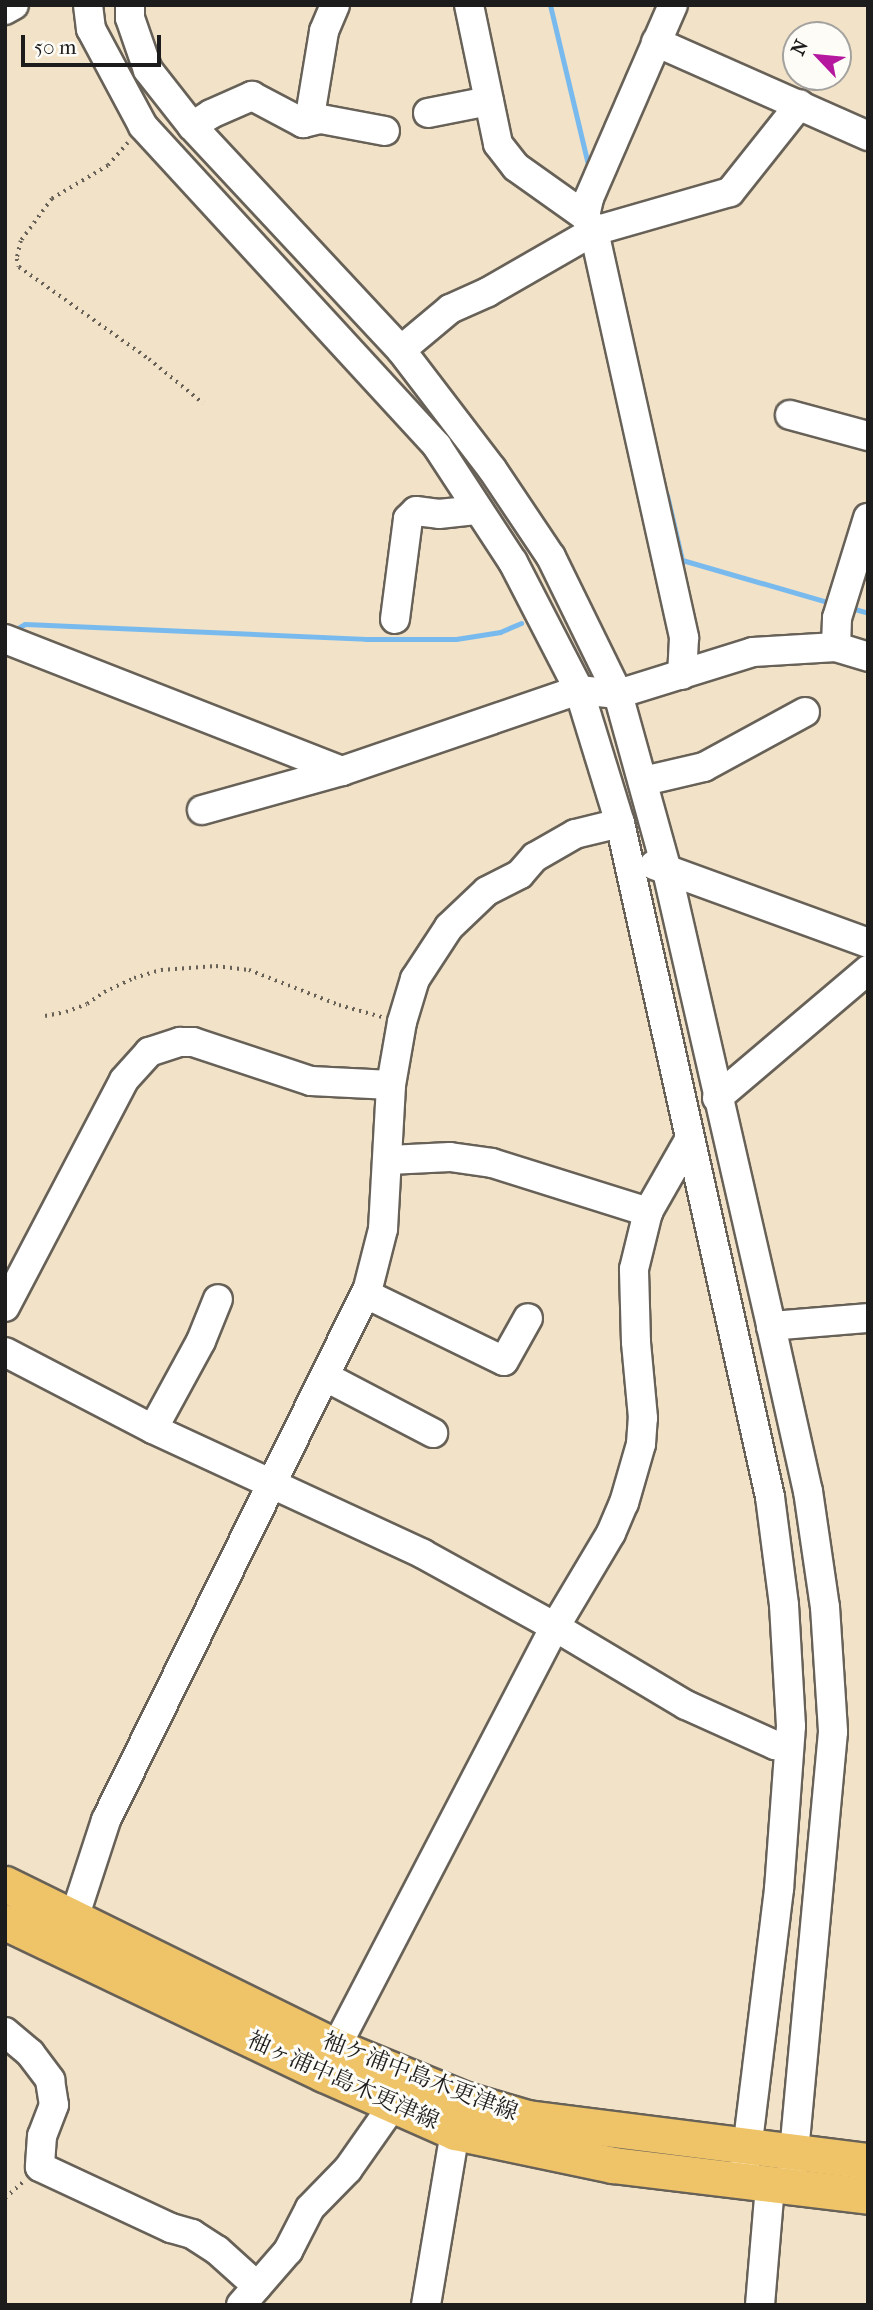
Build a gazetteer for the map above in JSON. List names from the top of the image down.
{
  "streets": {
    "main road": ["袖ケ浦中島木更津線", "袖ヶ浦中島木更津線"]
  },
  "scale_bar": "50 m",
  "north": "top left"
}
